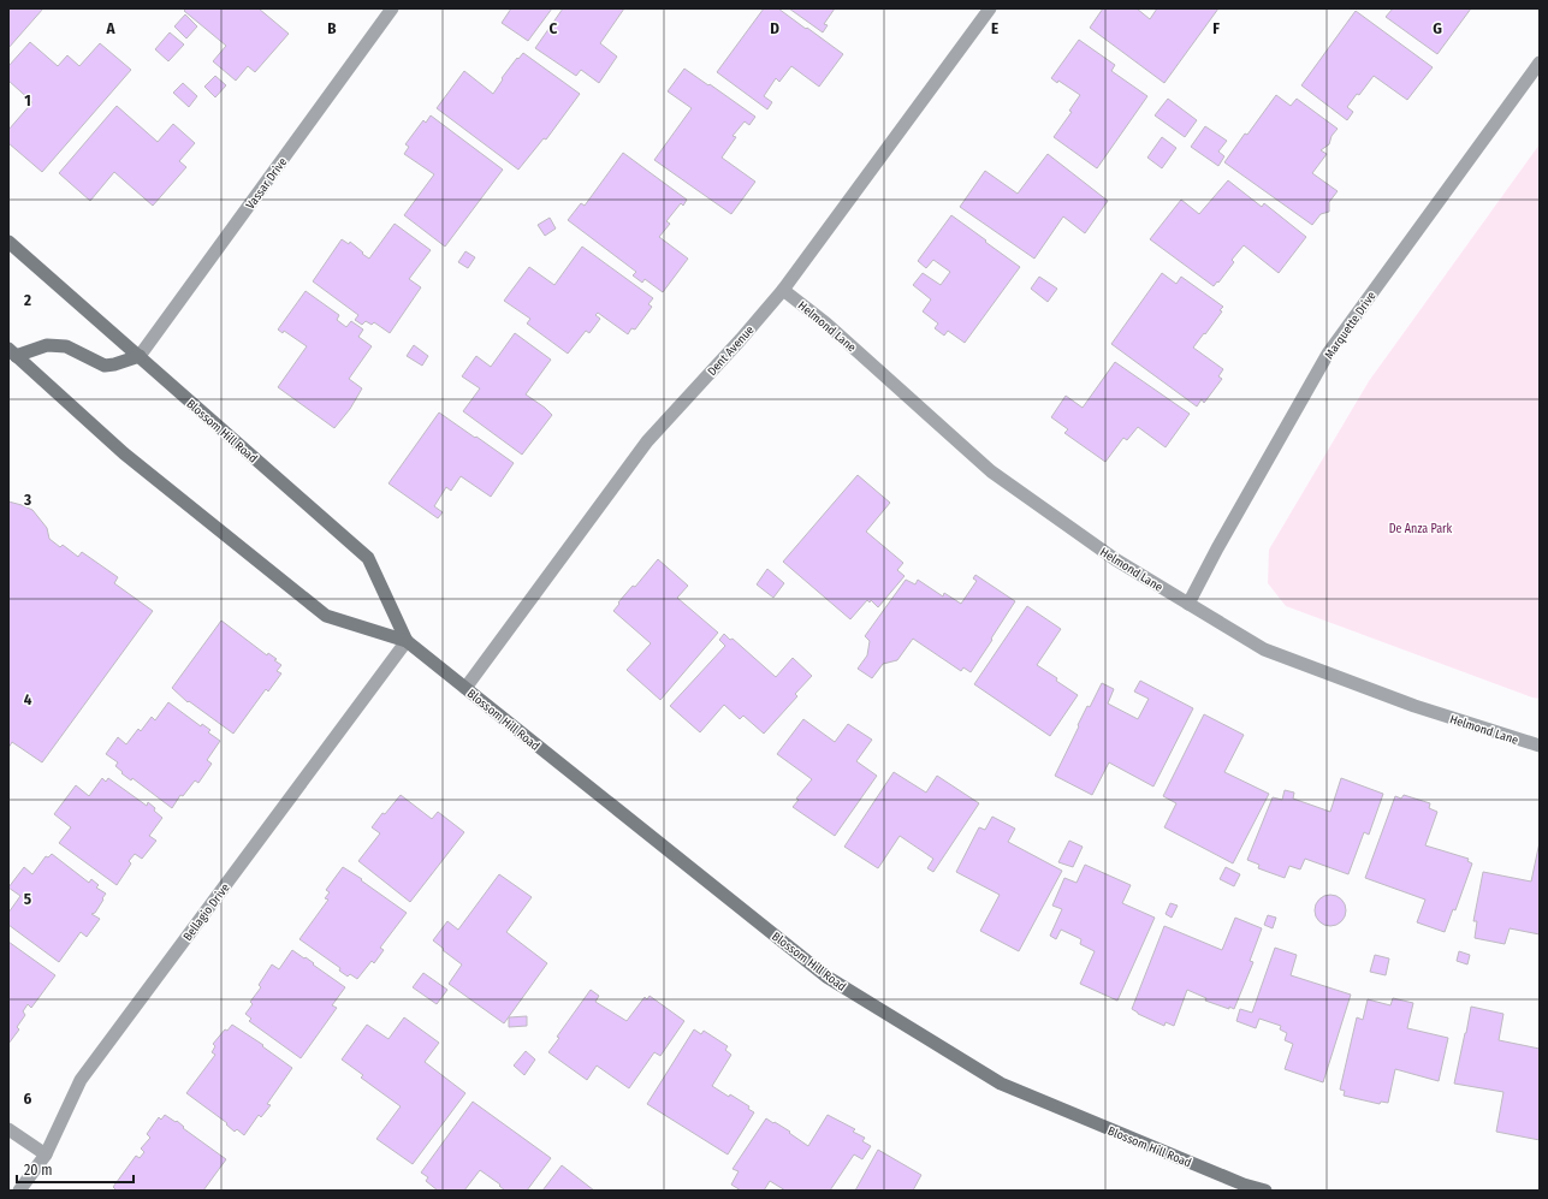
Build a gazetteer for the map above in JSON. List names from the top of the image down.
{
  "streets": {
    "main road": ["Blossom Hill Road"],
    "street": [
      "Vassar Drive",
      "Marquette Drive",
      "Helmond Lane",
      "Dent Avenue",
      "Bellagio Drive"
    ]
  },
  "crossings": [
    ["Vassar Drive", "Blossom Hill Road"],
    ["Marquette Drive", "Helmond Lane"],
    ["Helmond Lane", "Dent Avenue"],
    ["Dent Avenue", "Blossom Hill Road"],
    ["Blossom Hill Road", "Bellagio Drive"]
  ],
  "parks": ["De Anza Park"],
  "scale_bar": "20 m",
  "grid": {
    "columns": [
      "A",
      "B",
      "C",
      "D",
      "E",
      "F",
      "G"
    ],
    "rows": [
      "1",
      "2",
      "3",
      "4",
      "5",
      "6"
    ]
  }
}
